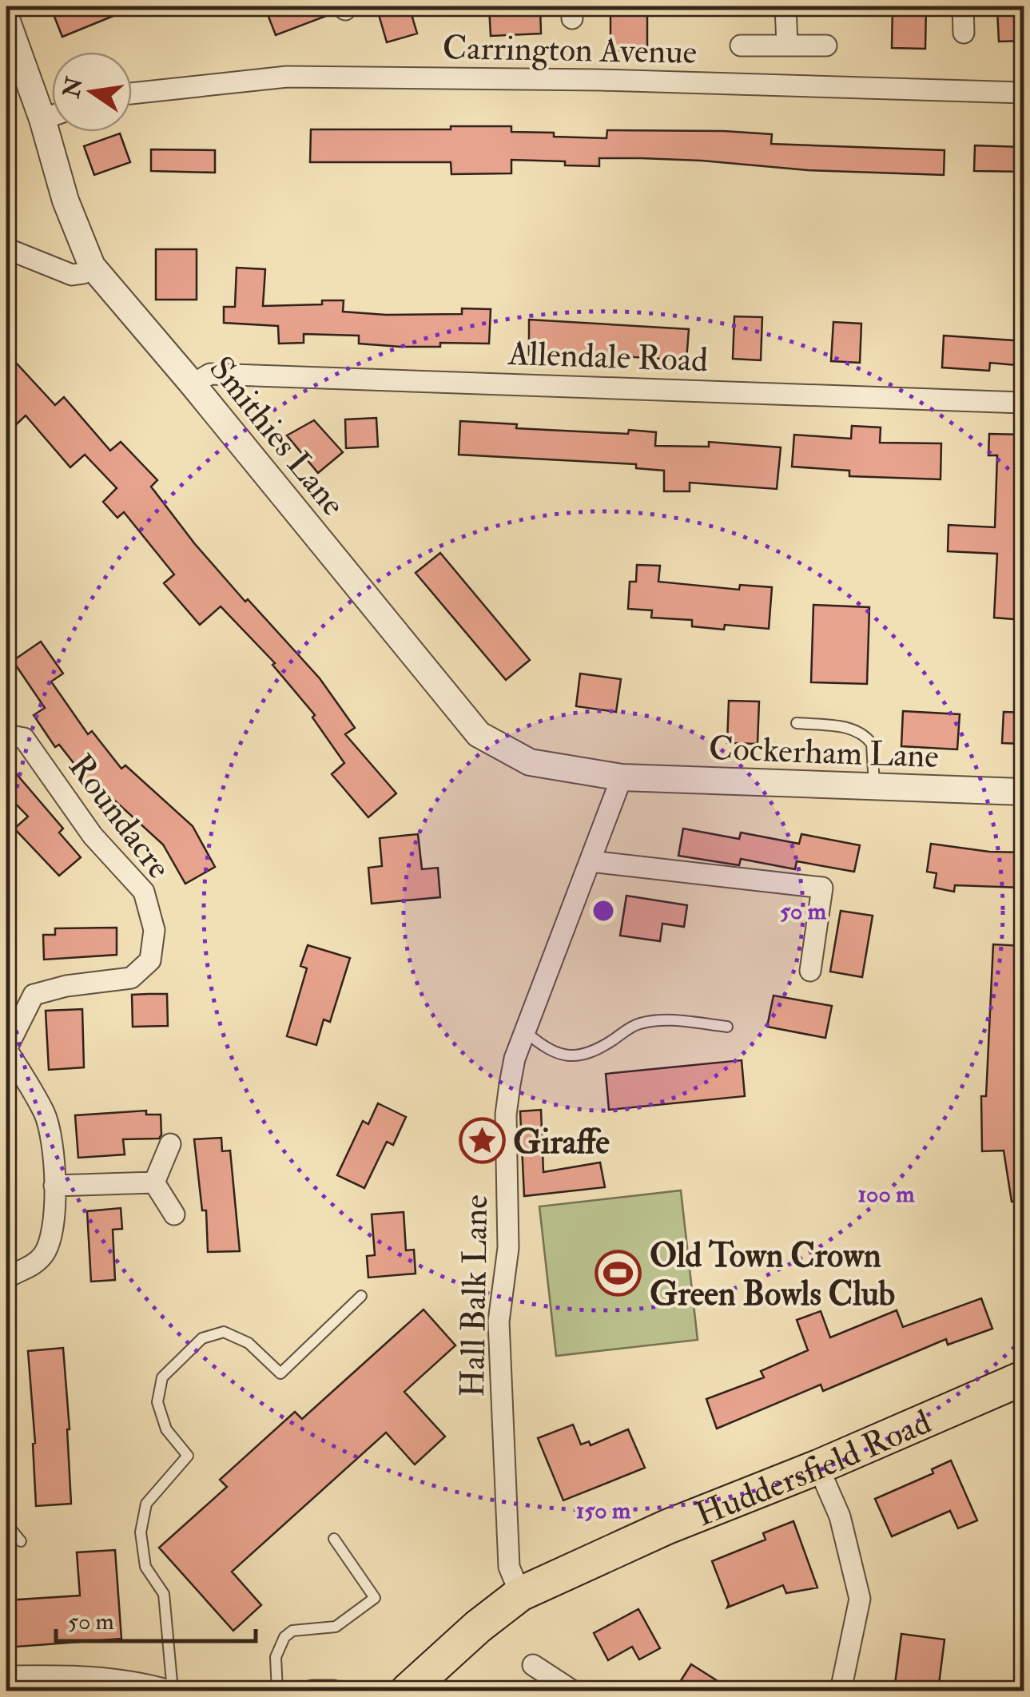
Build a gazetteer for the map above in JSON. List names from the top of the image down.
{
  "streets": {
    "highway": ["Huddersfield Road"],
    "street": [
      "Carrington Avenue",
      "Allendale Road",
      "Smithies Lane",
      "Cockerham Lane",
      "Roundacre",
      "Hall Balk Lane"
    ]
  },
  "crossings": [
    ["Allendale Road", "Smithies Lane"],
    ["Smithies Lane", "Cockerham Lane"],
    ["Smithies Lane", "Hall Balk Lane"],
    ["Cockerham Lane", "Hall Balk Lane"],
    ["Hall Balk Lane", "Huddersfield Road"]
  ],
  "places": {
    "place": ["Giraffe"],
    "sports": ["Old Town Crown Green Bowls Club"]
  },
  "scale_bar": "50 m",
  "north": "left",
  "rings": ["50 m", "100 m", "150 m"]
}
